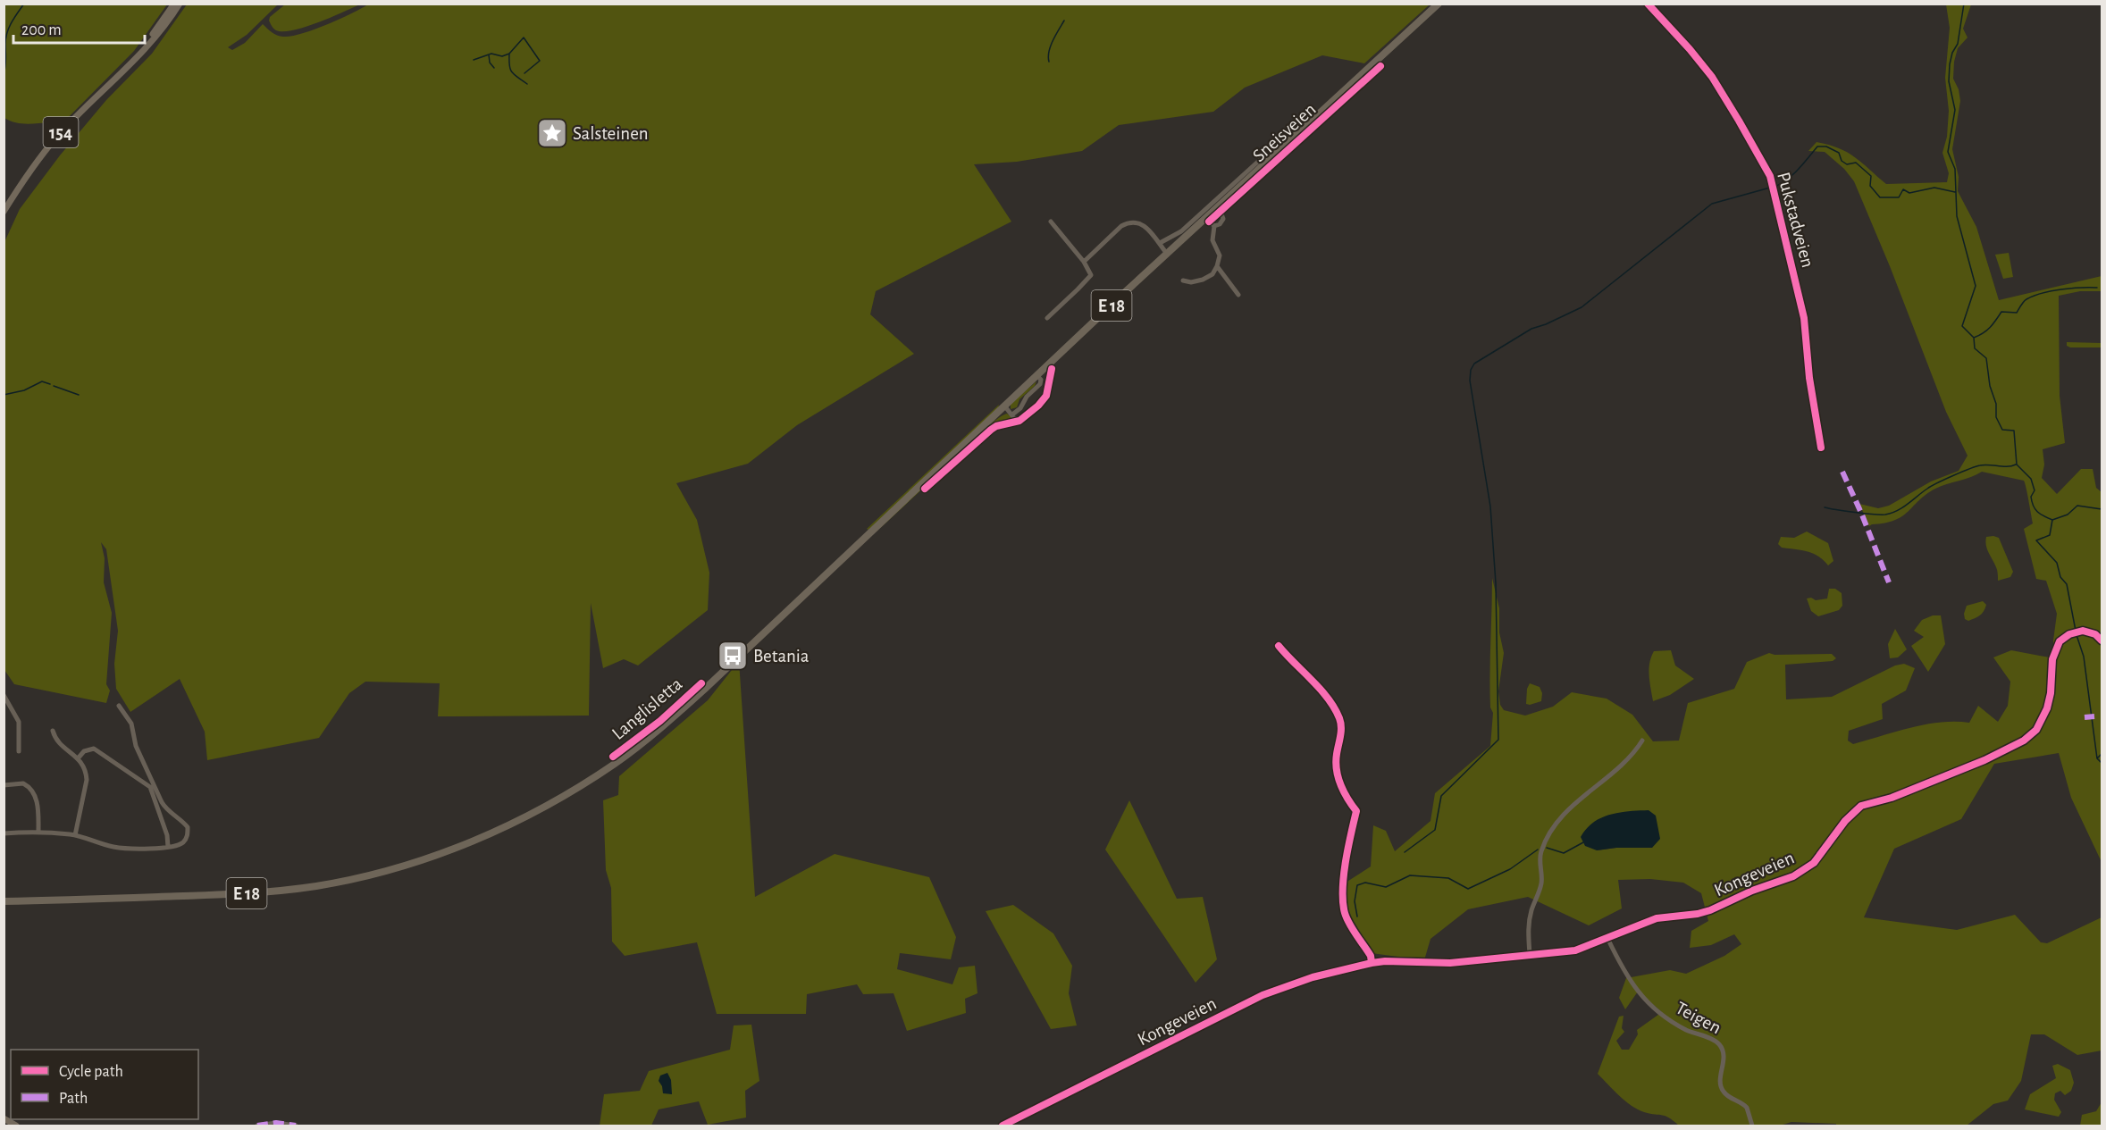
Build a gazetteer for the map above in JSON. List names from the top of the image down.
{
  "streets": {
    "highway": ["E 18"],
    "main road": ["154", "Kongeveien"],
    "street": ["Pukstadveien", "Teigen"],
    "cycle path": ["Sneisveien", "Langlisletta"]
  },
  "crossings": [
    ["Kongeveien", "Teigen"]
  ],
  "places": {
    "place": ["Salsteinen"],
    "bus stop": ["Betania"]
  },
  "legend": ["Cycle path", "Path"],
  "scale_bar": "200 m"
}
